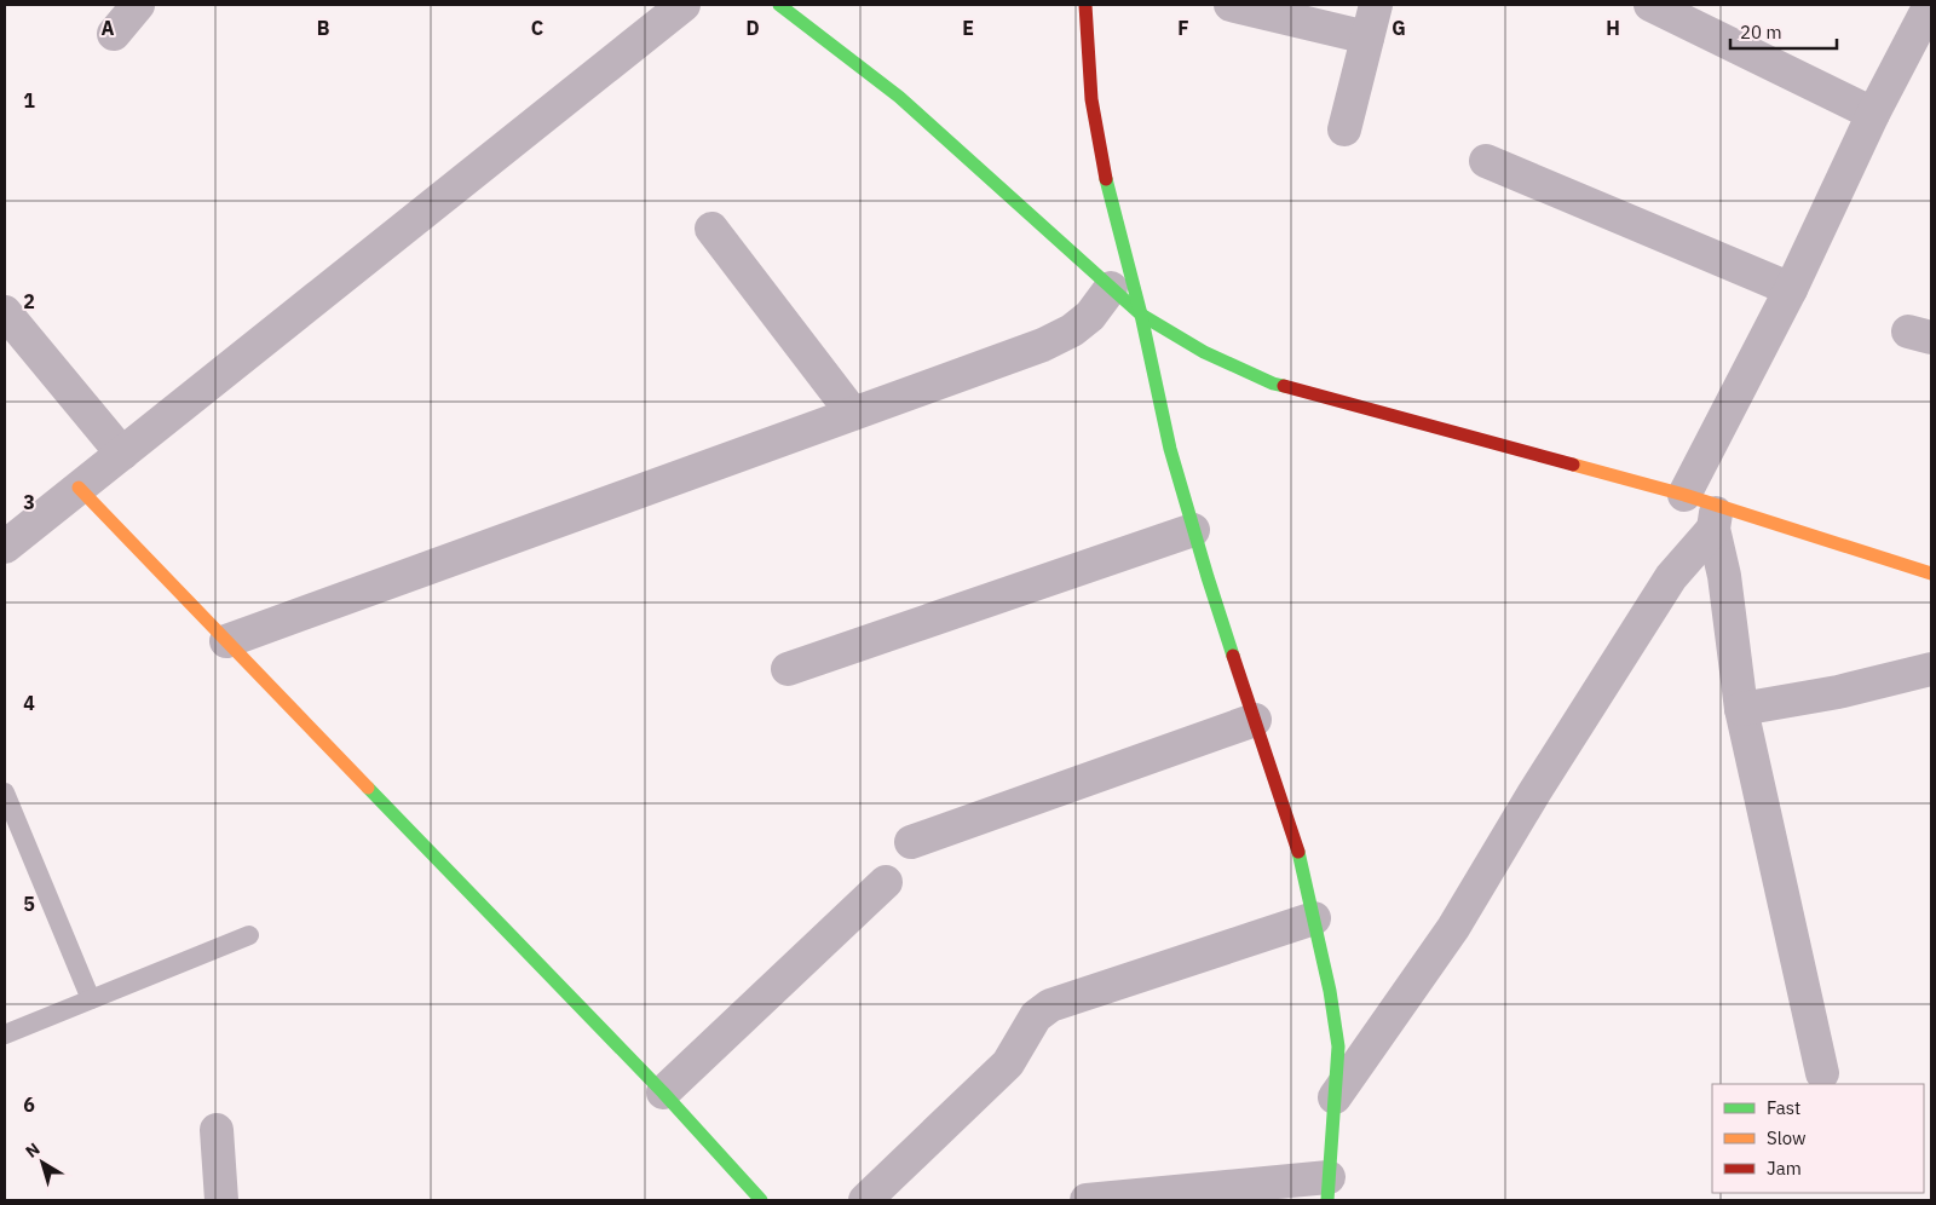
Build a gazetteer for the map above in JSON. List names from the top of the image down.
{
  "legend": ["Fast", "Slow", "Jam"],
  "scale_bar": "20 m",
  "north": "top left",
  "grid": {
    "columns": [
      "A",
      "B",
      "C",
      "D",
      "E",
      "F",
      "G",
      "H"
    ],
    "rows": [
      "1",
      "2",
      "3",
      "4",
      "5",
      "6"
    ]
  }
}
